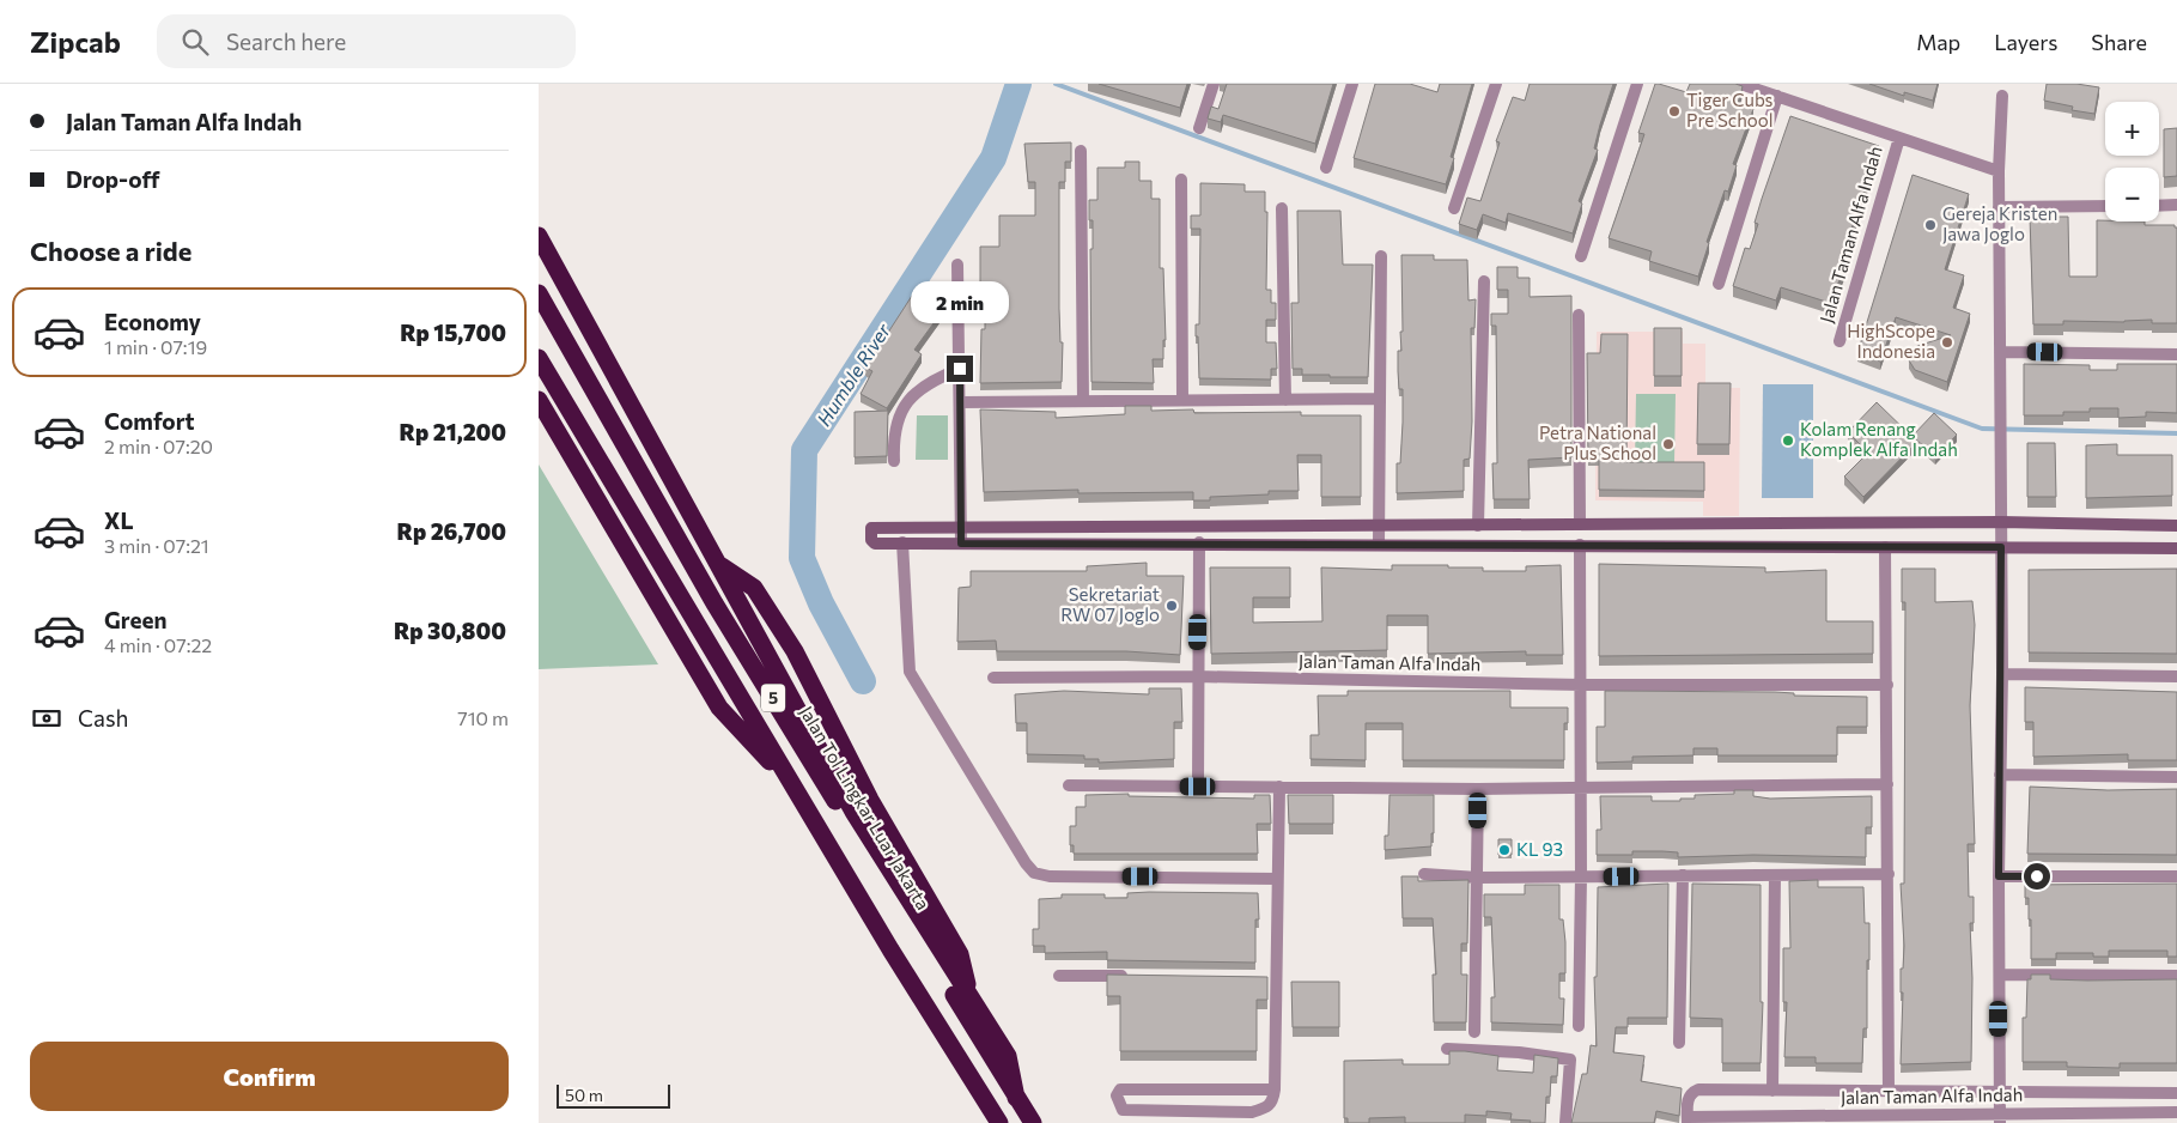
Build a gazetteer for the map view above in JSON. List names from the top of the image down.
{
  "streets": {
    "highway": ["5", "Jalan Tol Lingkar Luar Jakarta"],
    "street": ["Jalan Taman Alfa Indah"]
  },
  "water": ["Humble River"],
  "places": [
    "Tiger Cubs Pre School",
    "Gereja Kristen Jawa Joglo",
    "HighScope Indonesia",
    "Kolam Renang Komplek Alfa Indah",
    "Petra National Plus School",
    "Sekretariat RW 07 Joglo",
    "KL 93"
  ],
  "scale_bar": "50 m",
  "page": {
    "header": "Zipcab",
    "search": "Search here",
    "nav": ["Map", "Layers", "Share"],
    "banner": ["Jalan Taman Alfa Indah", "Drop-off"],
    "map_buttons": ["+", "−"],
    "heading": "Choose a ride",
    "bubble": "2 min",
    "list": [
      {
        "name": "Economy",
        "note": "1 min · 07:19",
        "value": "Rp 15,700"
      },
      {
        "name": "Comfort",
        "note": "2 min · 07:20",
        "value": "Rp 21,200"
      },
      {
        "name": "XL",
        "note": "3 min · 07:21",
        "value": "Rp 26,700"
      },
      {
        "name": "Green",
        "note": "4 min · 07:22",
        "value": "Rp 30,800"
      }
    ],
    "pay": ["Cash", "710 m"],
    "buttons": "Confirm",
    "scale": "50 m"
  }
}
